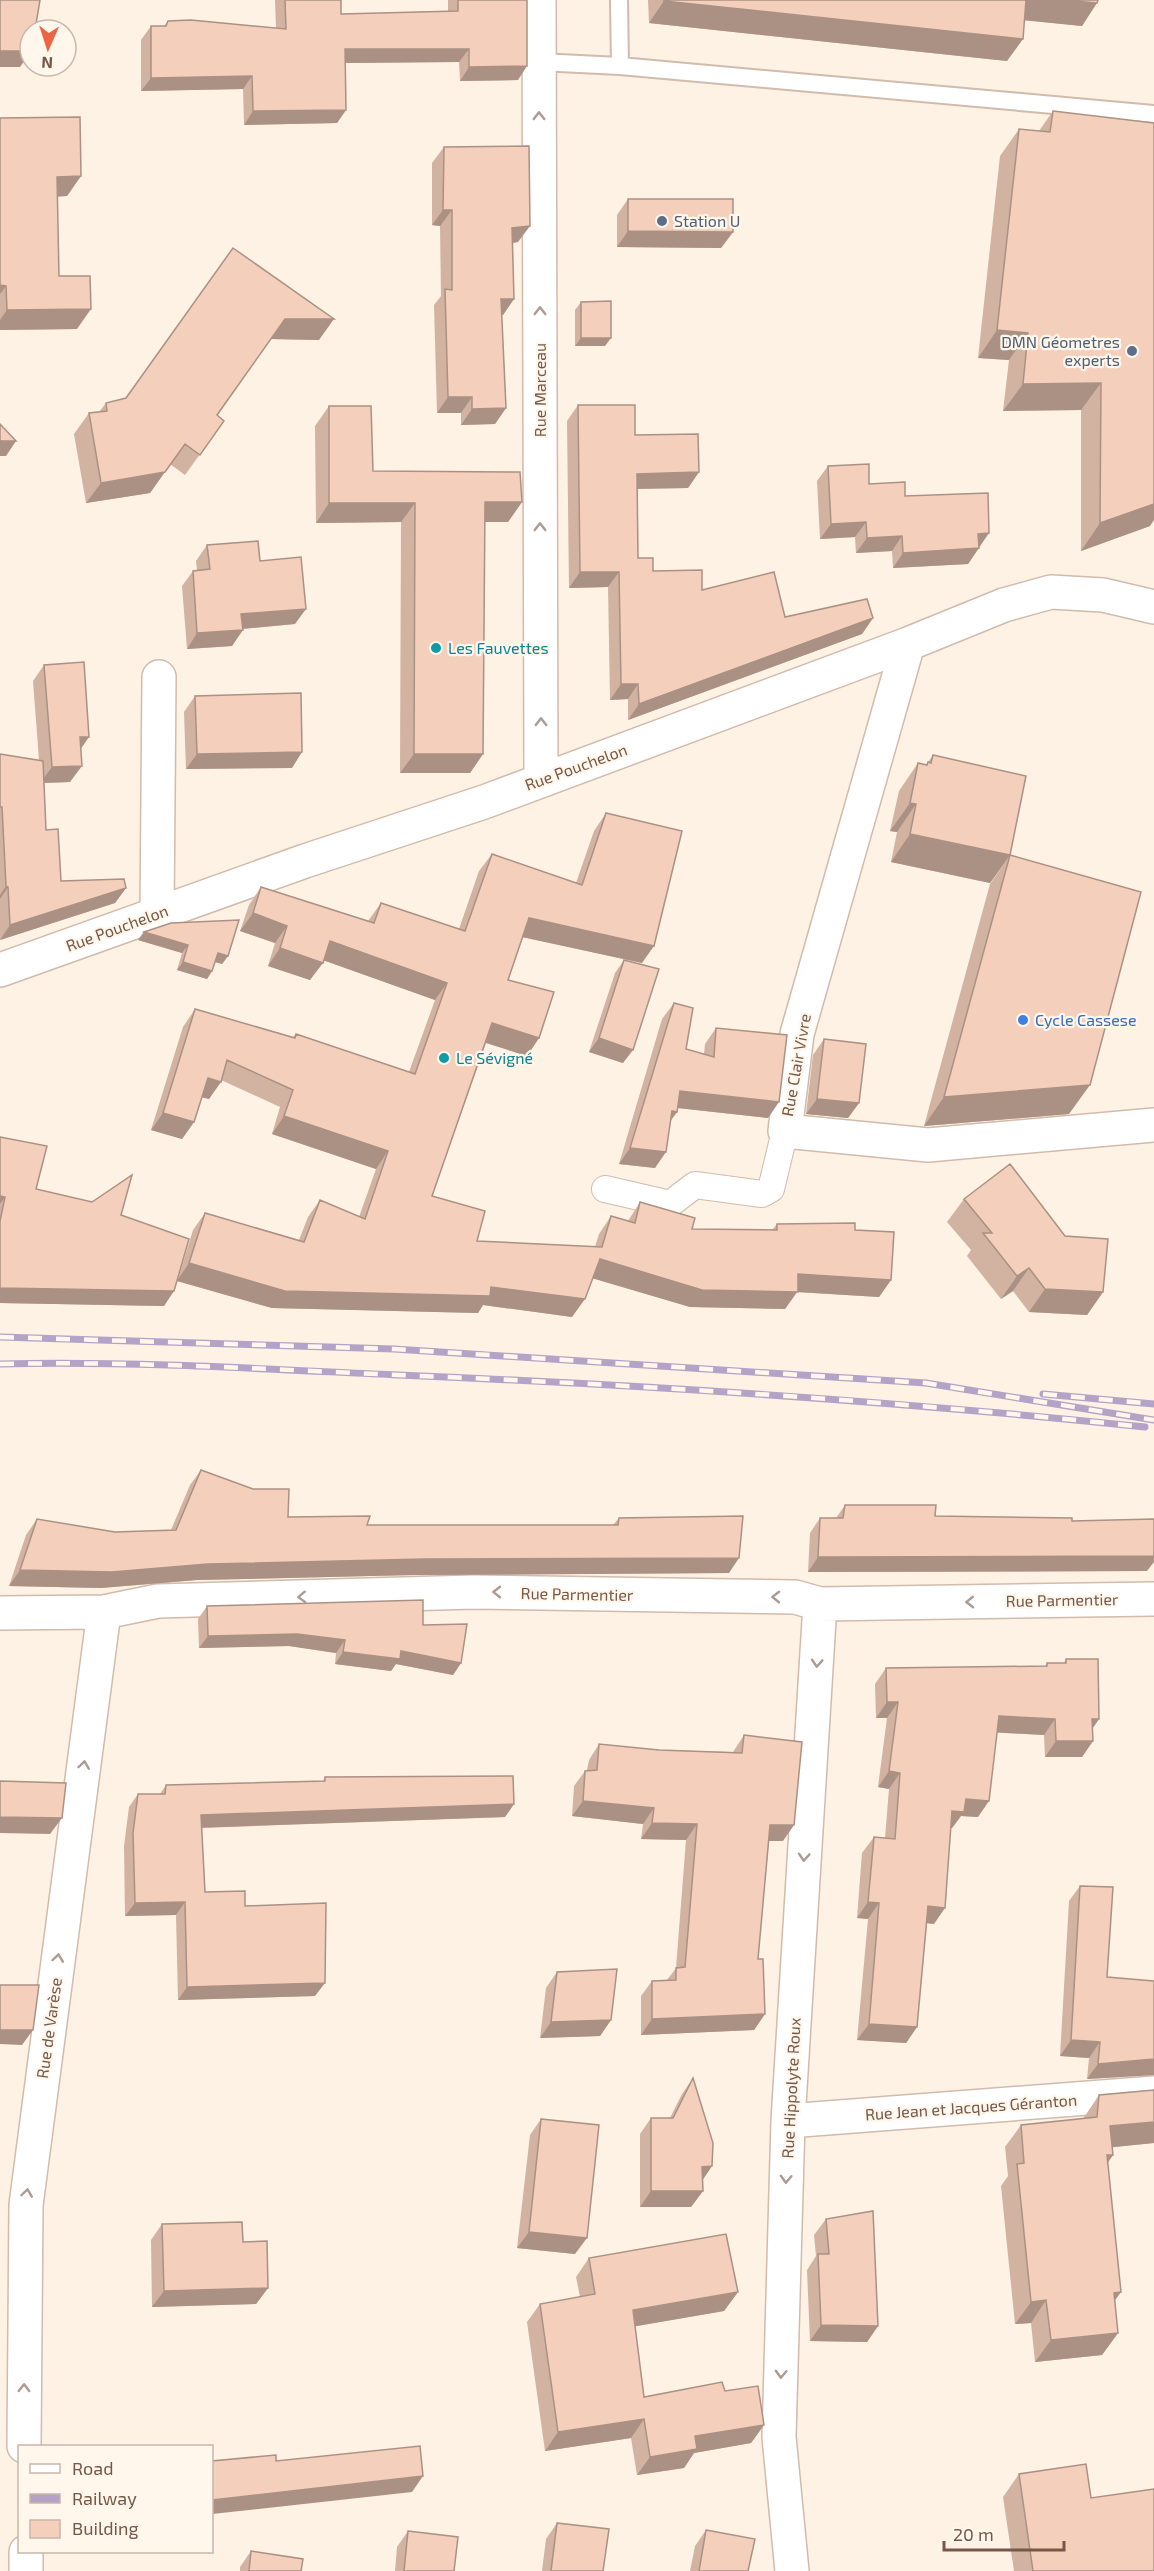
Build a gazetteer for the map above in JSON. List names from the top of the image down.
{
  "streets": {
    "street": [
      "Rue Marceau",
      "Rue Pouchelon",
      "Rue Clair Vivre",
      "Rue Parmentier",
      "Rue de Varèse",
      "Rue Hippolyte Roux",
      "Rue Jean et Jacques Géranton"
    ]
  },
  "crossings": [
    ["Rue Marceau", "Rue Pouchelon"],
    ["Rue Pouchelon", "Rue Clair Vivre"],
    ["Rue Parmentier", "Rue de Varèse"],
    ["Rue Parmentier", "Rue Hippolyte Roux"],
    ["Rue Hippolyte Roux", "Rue Jean et Jacques Géranton"]
  ],
  "one_way": [
    "Rue Marceau",
    "Rue Parmentier",
    "Rue de Varèse",
    "Rue Hippolyte Roux"
  ],
  "places": [
    "Station U",
    "DMN Géometres experts",
    "Les Fauvettes",
    "Cycle Cassese",
    "Le Sévigné"
  ],
  "legend": ["Road", "Railway", "Building"],
  "scale_bar": "20 m",
  "north": "bottom"
}
